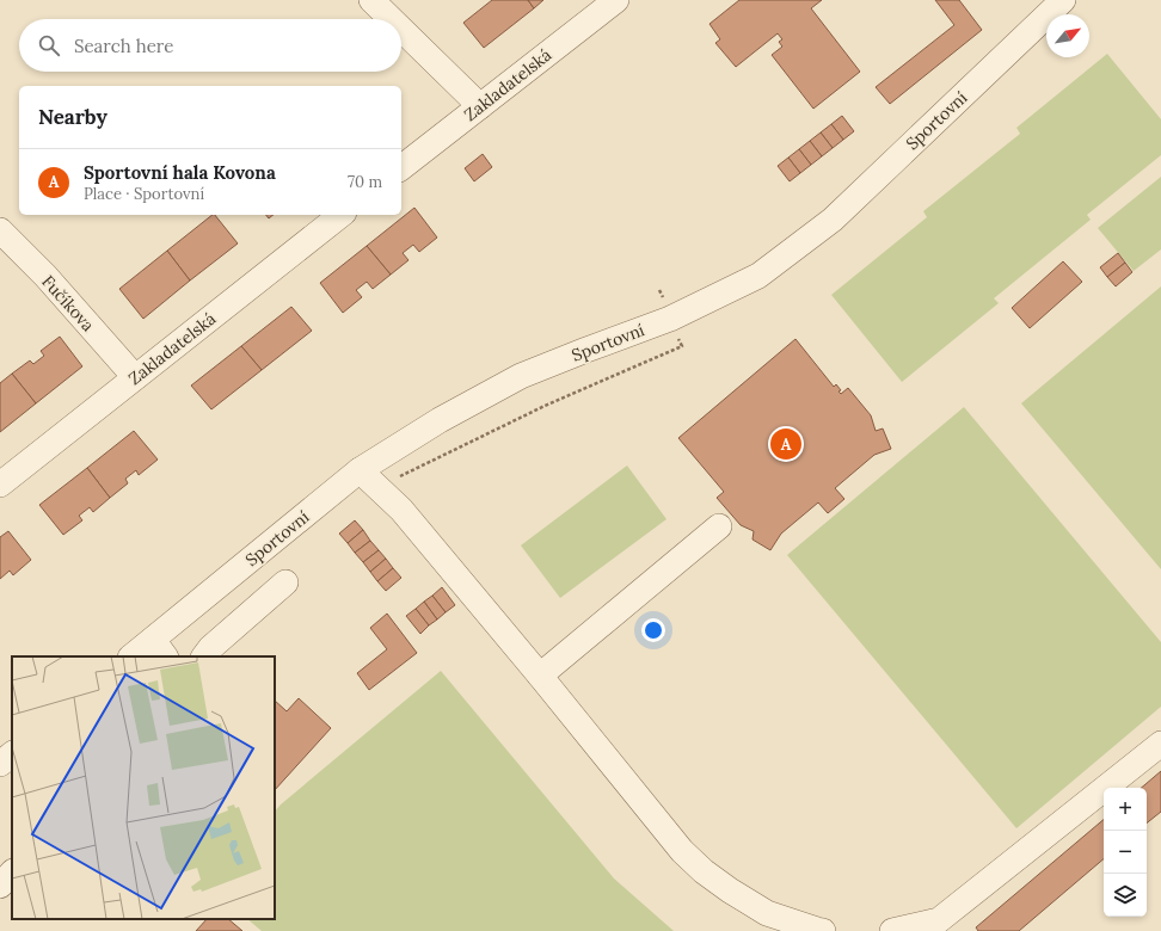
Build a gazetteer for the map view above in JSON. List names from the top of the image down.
{
  "streets": {
    "street": ["Zakladatelská", "Sportovní", "Fučíkova"]
  },
  "crossings": [
    ["Zakladatelská", "Fučíkova"]
  ],
  "north": "top right",
  "page": {
    "search": "Search here",
    "heading": "Nearby",
    "list": [
      {
        "mark": "A",
        "name": "Sportovní hala Kovona",
        "note": "Place · Sportovní",
        "value": "70 m"
      }
    ],
    "pins": "A",
    "map_buttons": ["+", "−"]
  }
}
